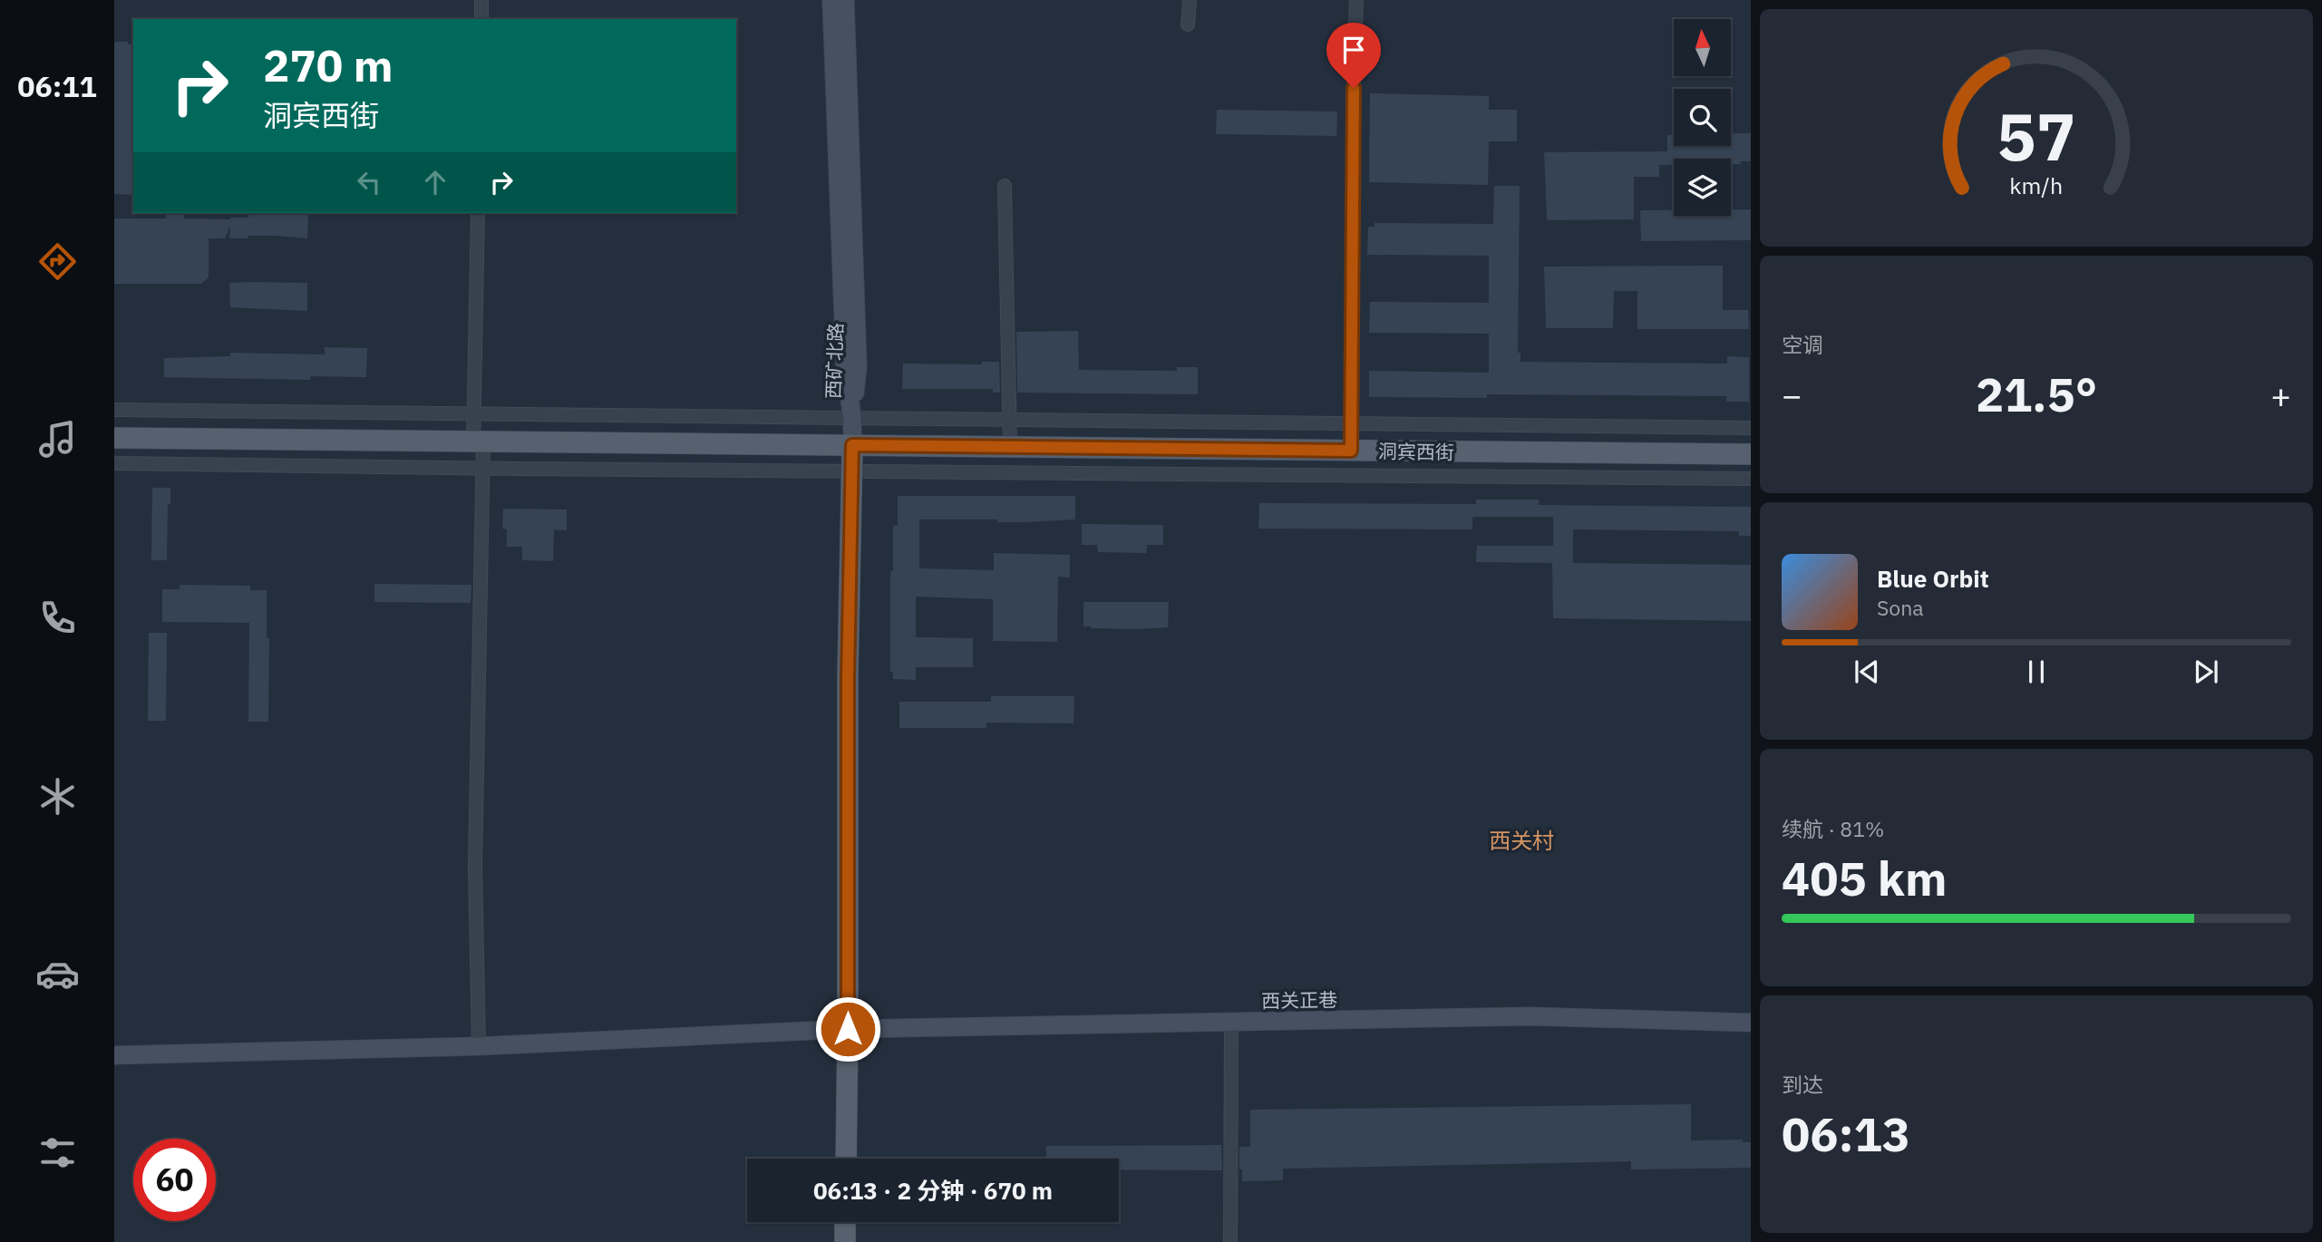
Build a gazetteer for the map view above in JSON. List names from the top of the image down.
{
  "streets": {
    "main road": ["洞宾西街"],
    "street": ["西矿北路", "西关正巷"]
  },
  "districts": ["西关村"],
  "north": "top",
  "page": {
    "tabs": "06:11",
    "turn": ["270 m", "洞宾西街"],
    "tile": [
      "空调",
      ["续航 · 81%", "405 km"],
      ["到达", "06:13"]
    ],
    "heat": ["−", "21.5°", "+"],
    "song": ["Blue Orbit", "Sona"],
    "limit": "60",
    "trip": "06:13 · 2 分钟 · 670 m",
    "gauge": ["57", "km/h"]
  }
}
